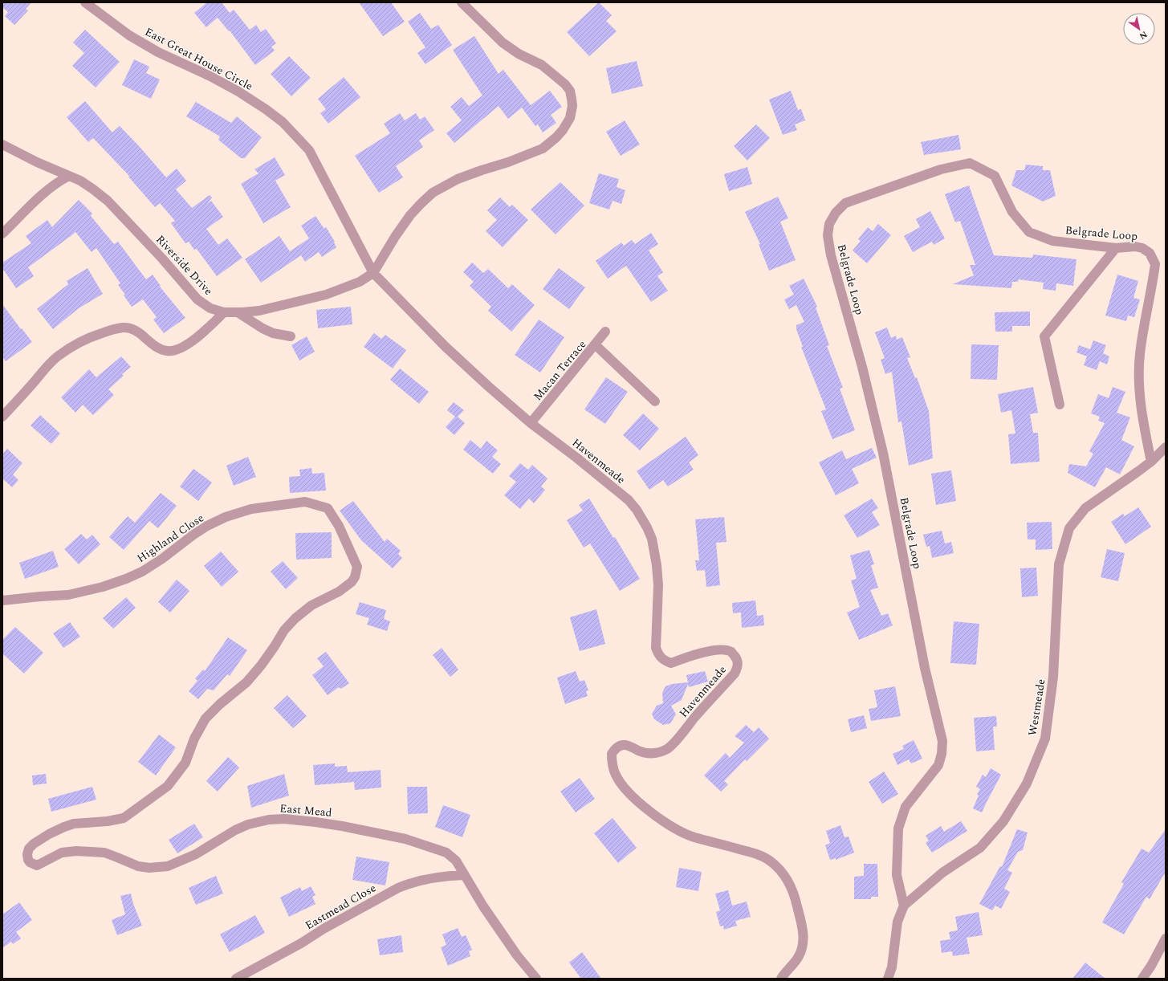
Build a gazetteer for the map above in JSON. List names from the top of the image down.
{
  "streets": {
    "street": [
      "East Great House Circle",
      "Belgrade Loop",
      "Riverside Drive",
      "Macan Terrace",
      "Havenmeade",
      "Highland Close",
      "Westmeade",
      "East Mead",
      "Eastmead Close"
    ]
  },
  "crossings": [
    ["East Great House Circle", "Riverside Drive"],
    ["East Great House Circle", "Havenmeade"],
    ["Belgrade Loop", "Westmeade"],
    ["Riverside Drive", "Havenmeade"],
    ["Macan Terrace", "Havenmeade"],
    ["Highland Close", "East Mead"],
    ["East Mead", "Eastmead Close"]
  ],
  "north": "bottom right"
}
